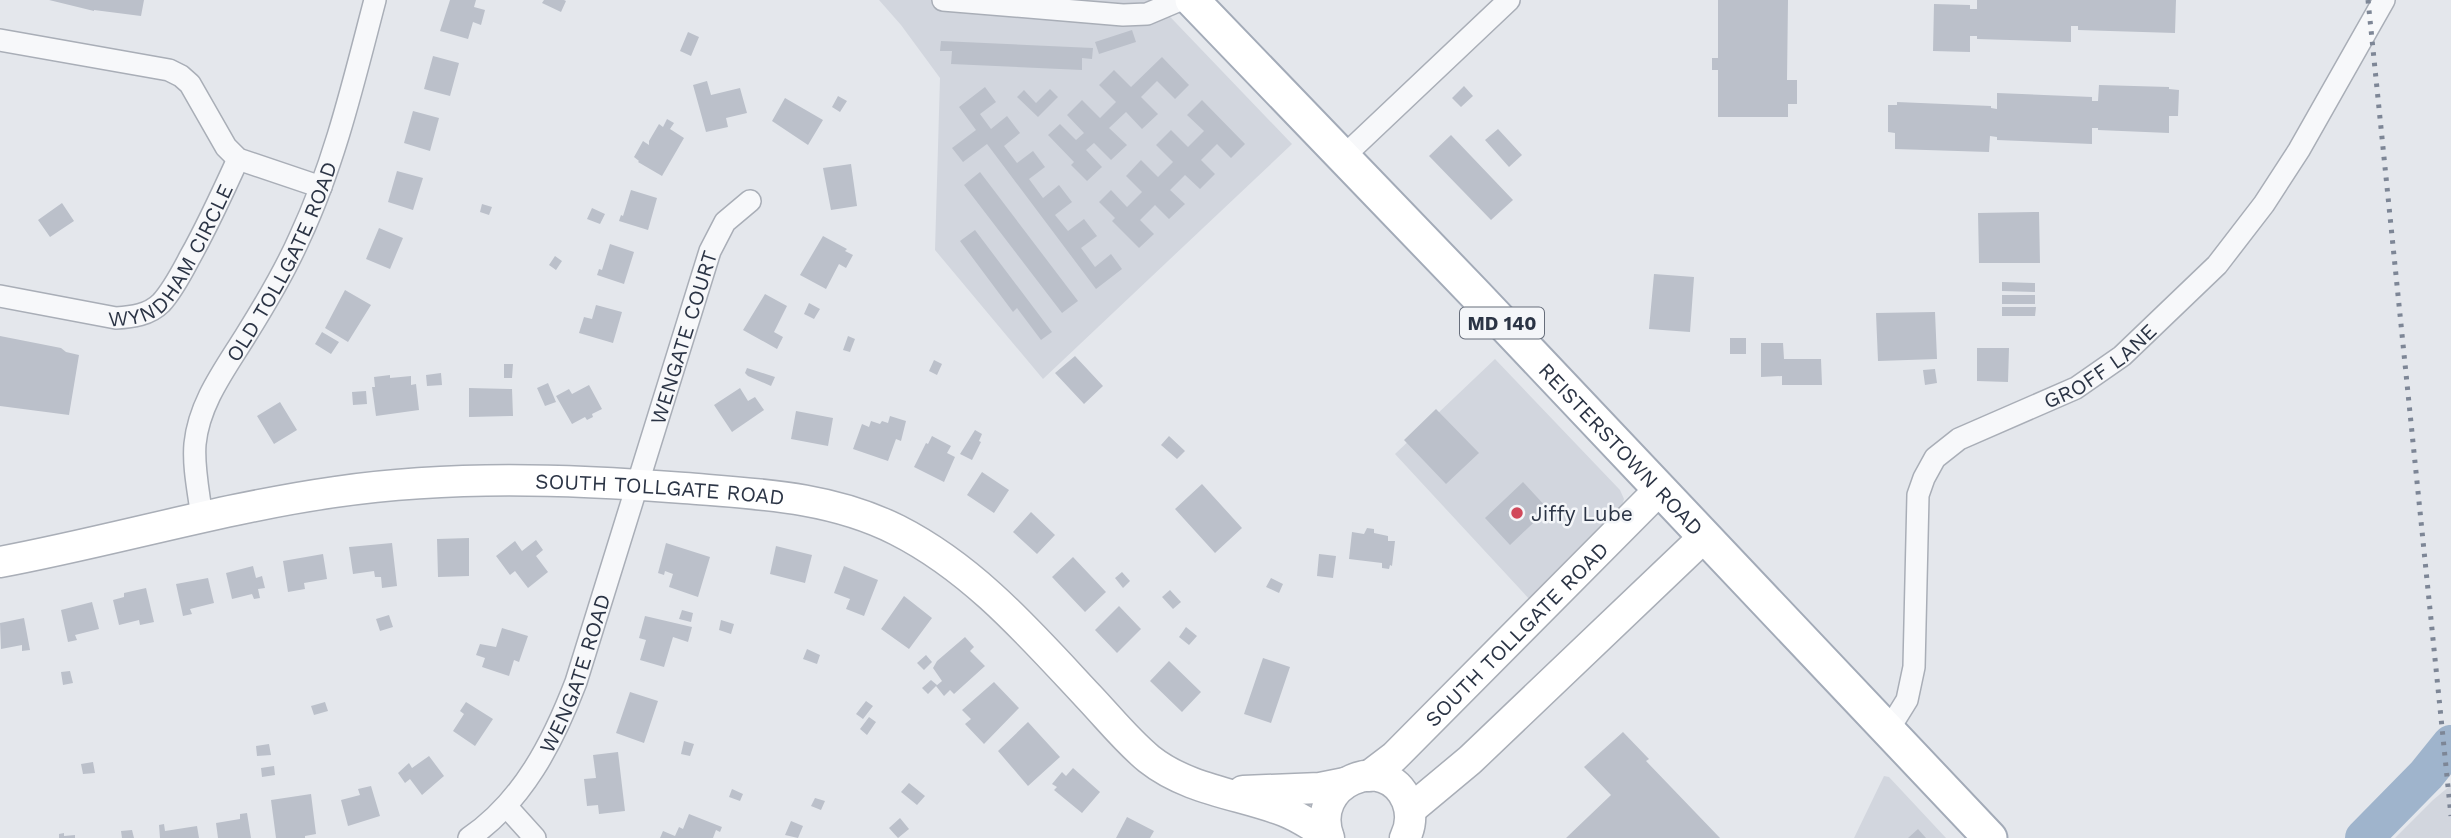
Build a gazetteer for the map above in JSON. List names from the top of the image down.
{
  "streets": {
    "main road": ["MD 140", "REISTERSTOWN ROAD"],
    "street": [
      "WYNDHAM CIRCLE",
      "OLD TOLLGATE ROAD",
      "WENGATE COURT",
      "GROFF LANE",
      "SOUTH TOLLGATE ROAD",
      "WENGATE ROAD"
    ]
  },
  "crossings": [
    ["WYNDHAM CIRCLE", "OLD TOLLGATE ROAD"],
    ["OLD TOLLGATE ROAD", "SOUTH TOLLGATE ROAD"],
    ["WENGATE COURT", "SOUTH TOLLGATE ROAD"],
    ["WENGATE COURT", "WENGATE ROAD"],
    ["GROFF LANE", "REISTERSTOWN ROAD"],
    ["REISTERSTOWN ROAD", "SOUTH TOLLGATE ROAD"],
    ["SOUTH TOLLGATE ROAD", "WENGATE ROAD"]
  ],
  "places": ["Jiffy Lube"]
}
